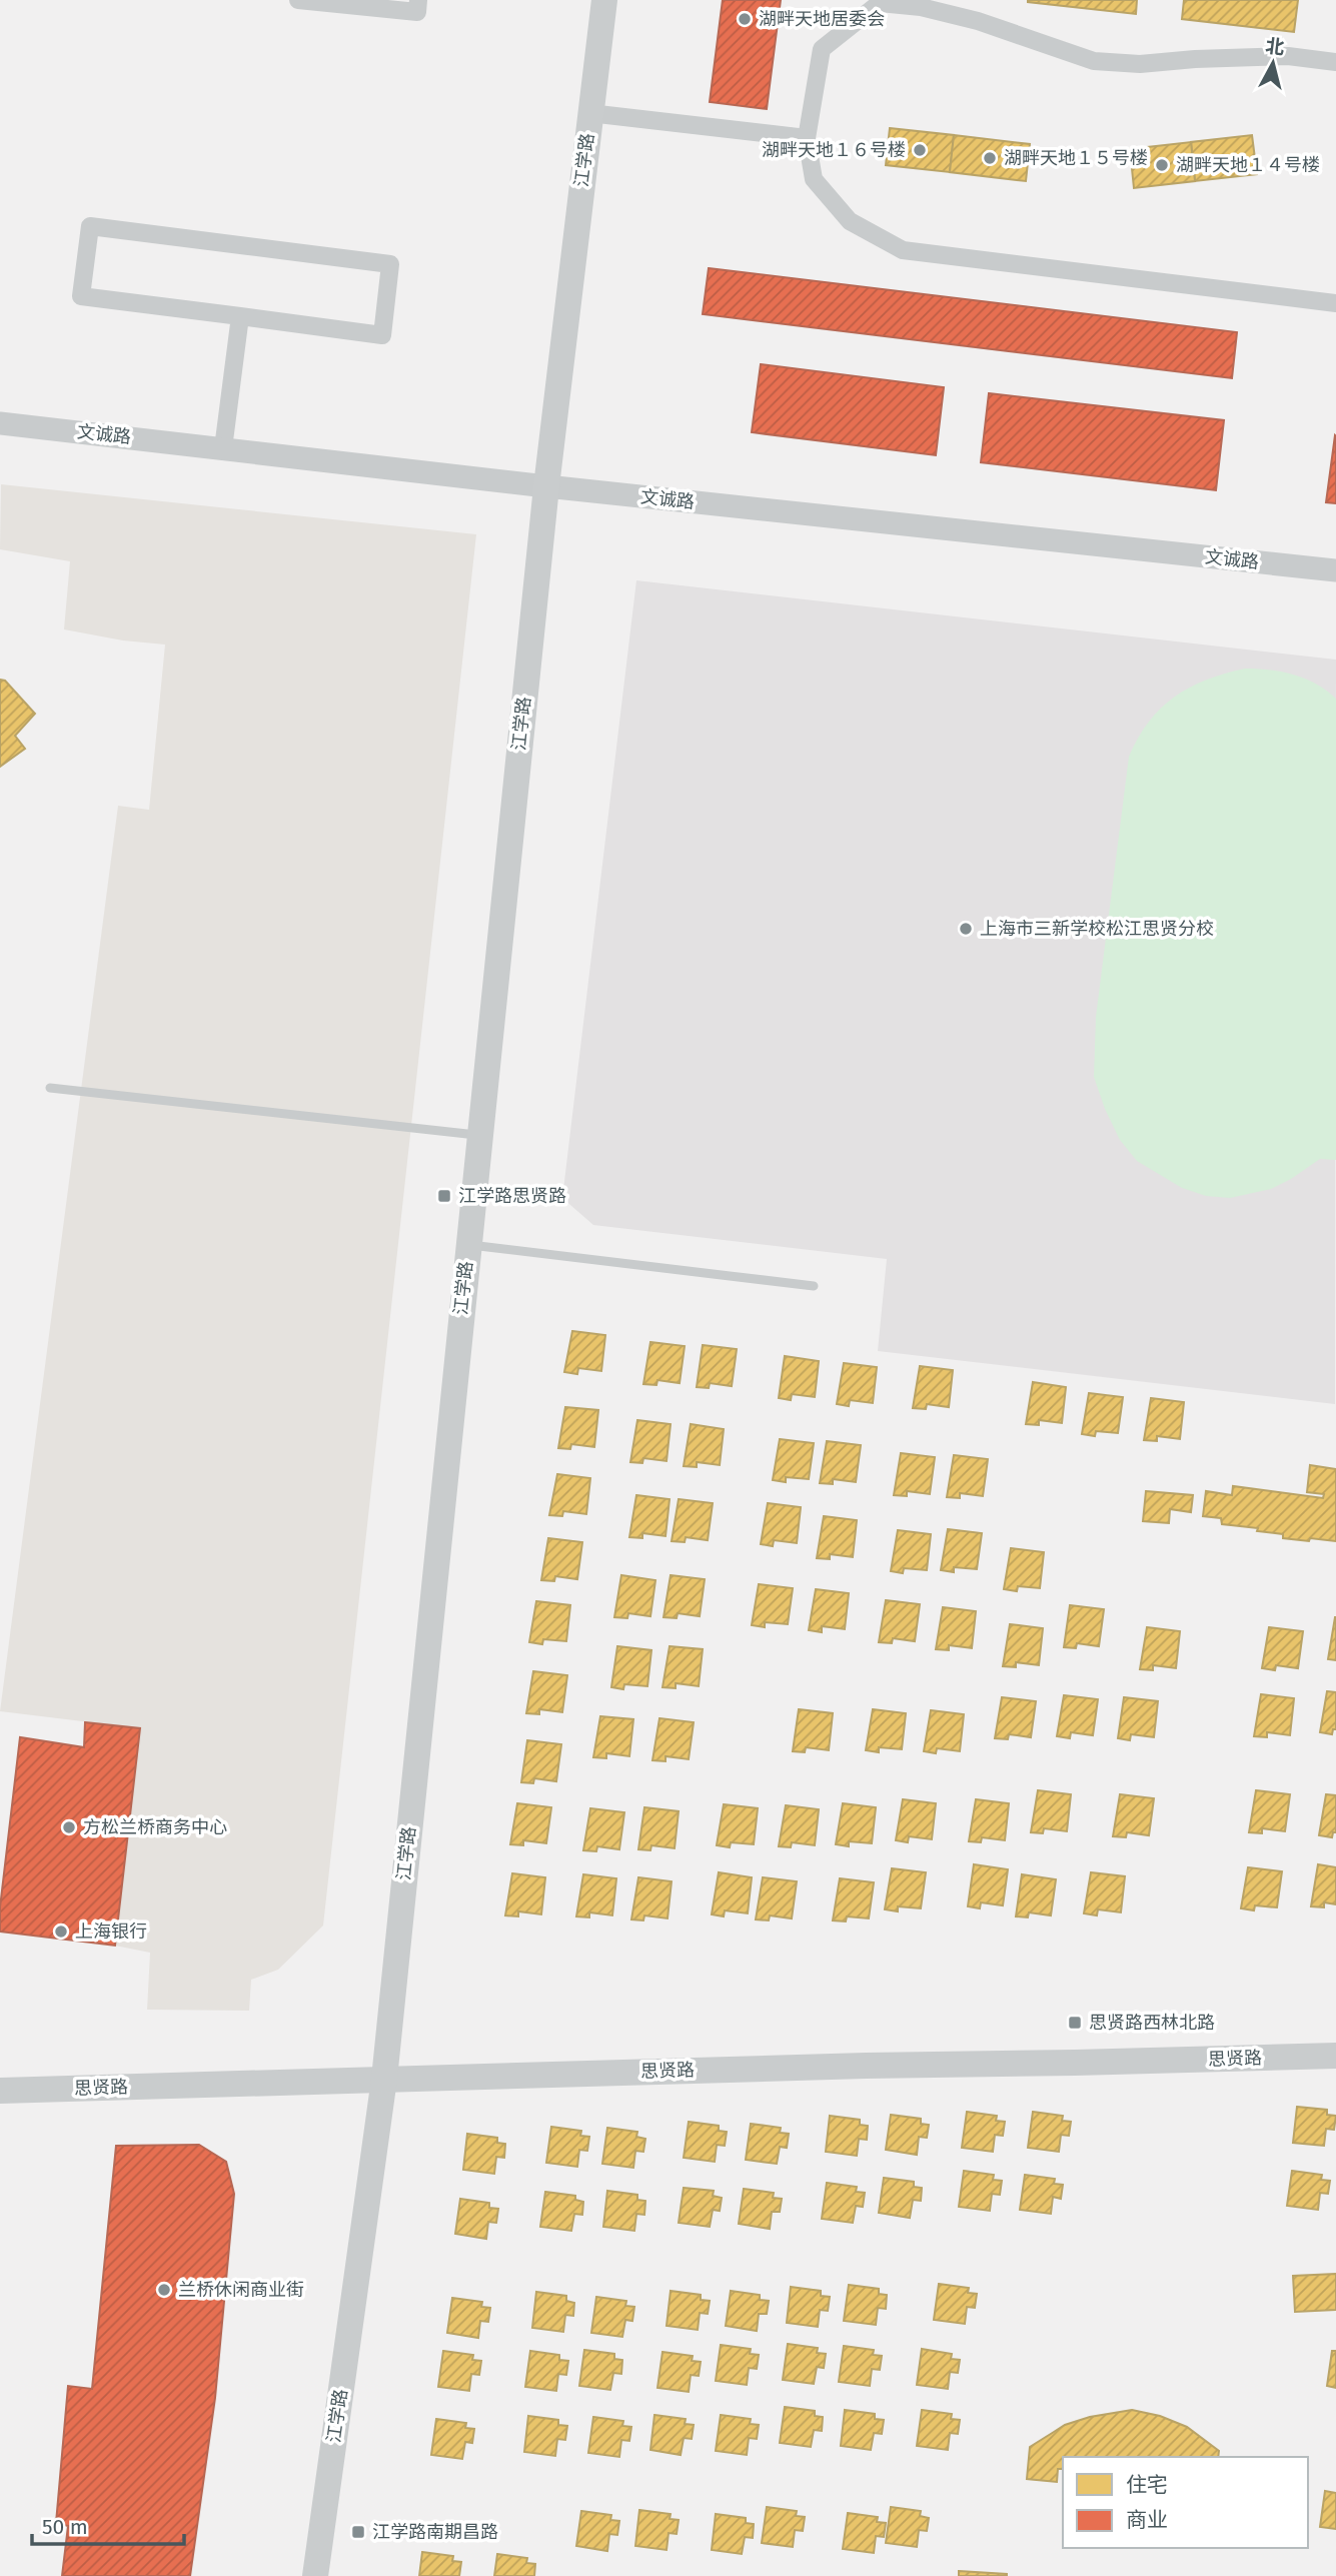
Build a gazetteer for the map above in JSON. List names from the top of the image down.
{
  "streets": {
    "main road": ["江学路", "思贤路"],
    "street": ["文诚路"]
  },
  "crossings": [
    ["江学路", "文诚路"],
    ["江学路", "思贤路"]
  ],
  "places": {
    "other": [
      "湖畔天地居委会",
      "湖畔天地１６号楼",
      "湖畔天地１５号楼",
      "湖畔天地１４号楼",
      "上海市三新学校松江思贤分校",
      "方松兰桥商务中心",
      "上海银行",
      "兰桥休闲商业街"
    ],
    "transit": ["江学路思贤路", "思贤路西林北路", "江学路南期昌路"]
  },
  "legend": ["住宅", "商业"],
  "scale_bar": "50 m",
  "north": "top"
}
